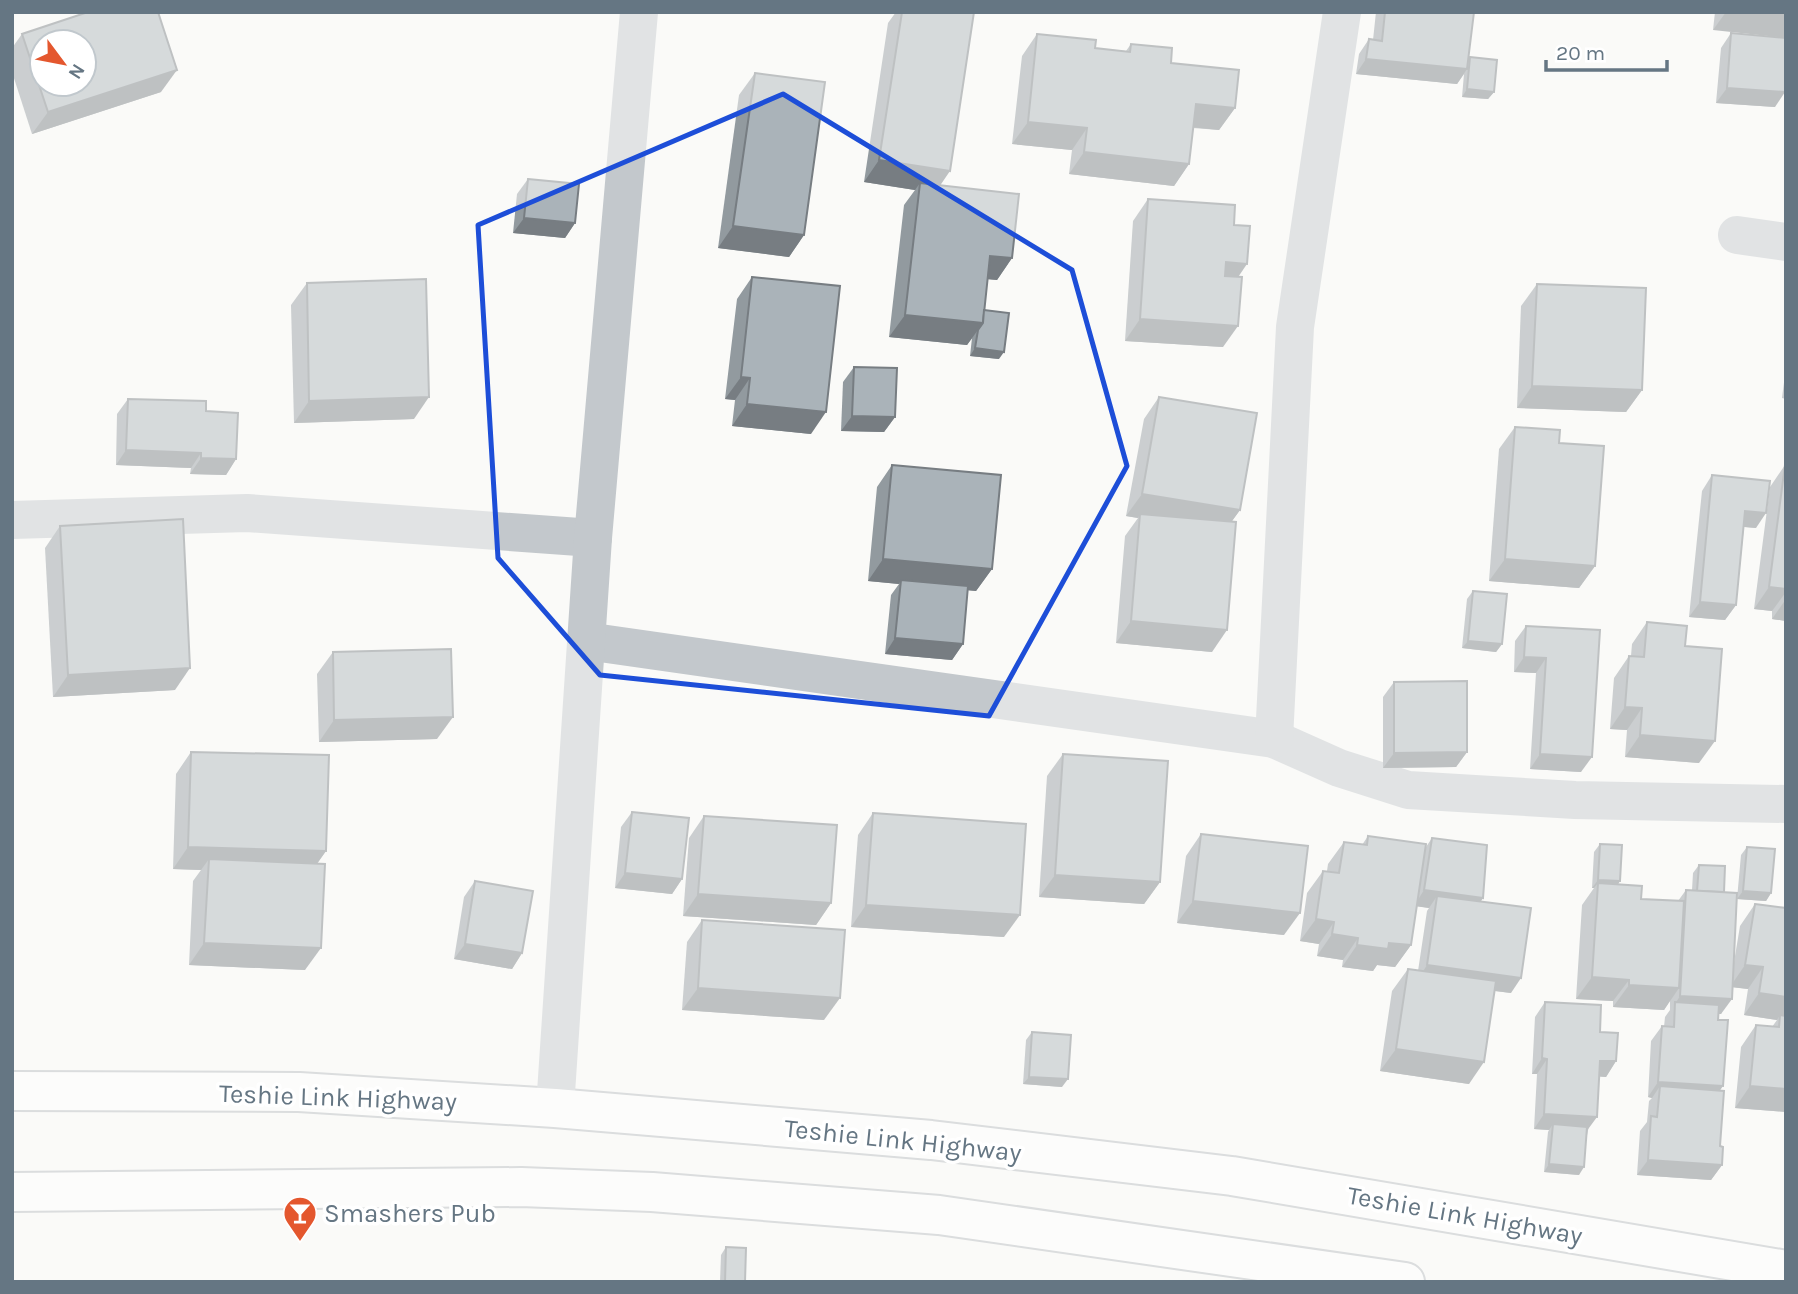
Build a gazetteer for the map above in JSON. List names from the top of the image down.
{
  "streets": {
    "main road": ["Teshie Link Highway"]
  },
  "places": {
    "bar": ["Smashers Pub"]
  },
  "scale_bar": "20 m",
  "north": "bottom right"
}
